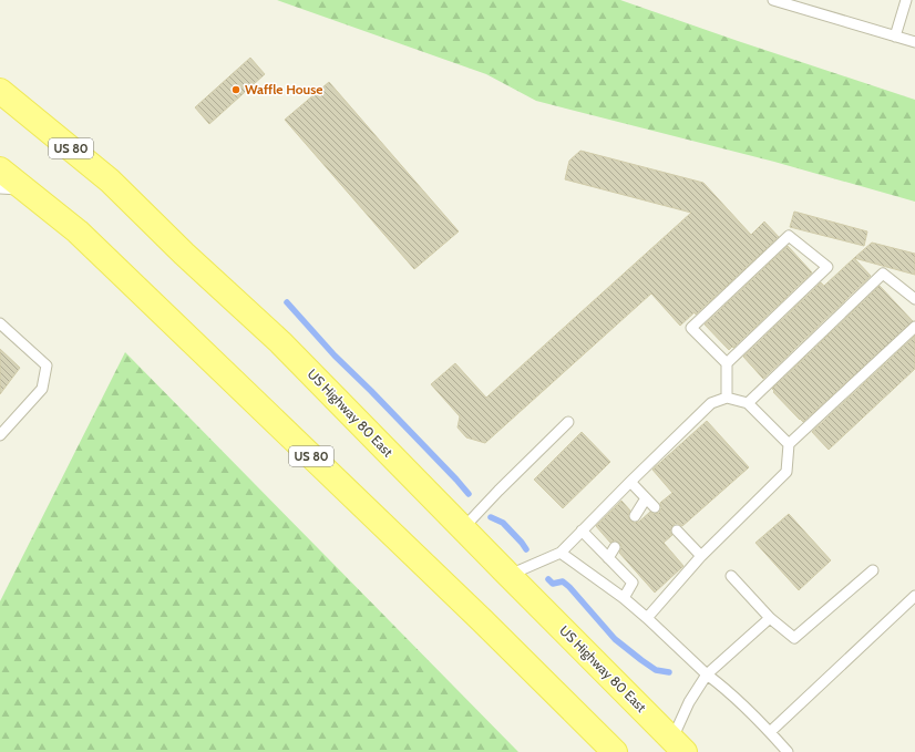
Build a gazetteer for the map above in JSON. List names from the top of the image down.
{
  "streets": {
    "main road": ["US 80", "US Highway 80 East"]
  },
  "places": ["Waffle House"]
}
